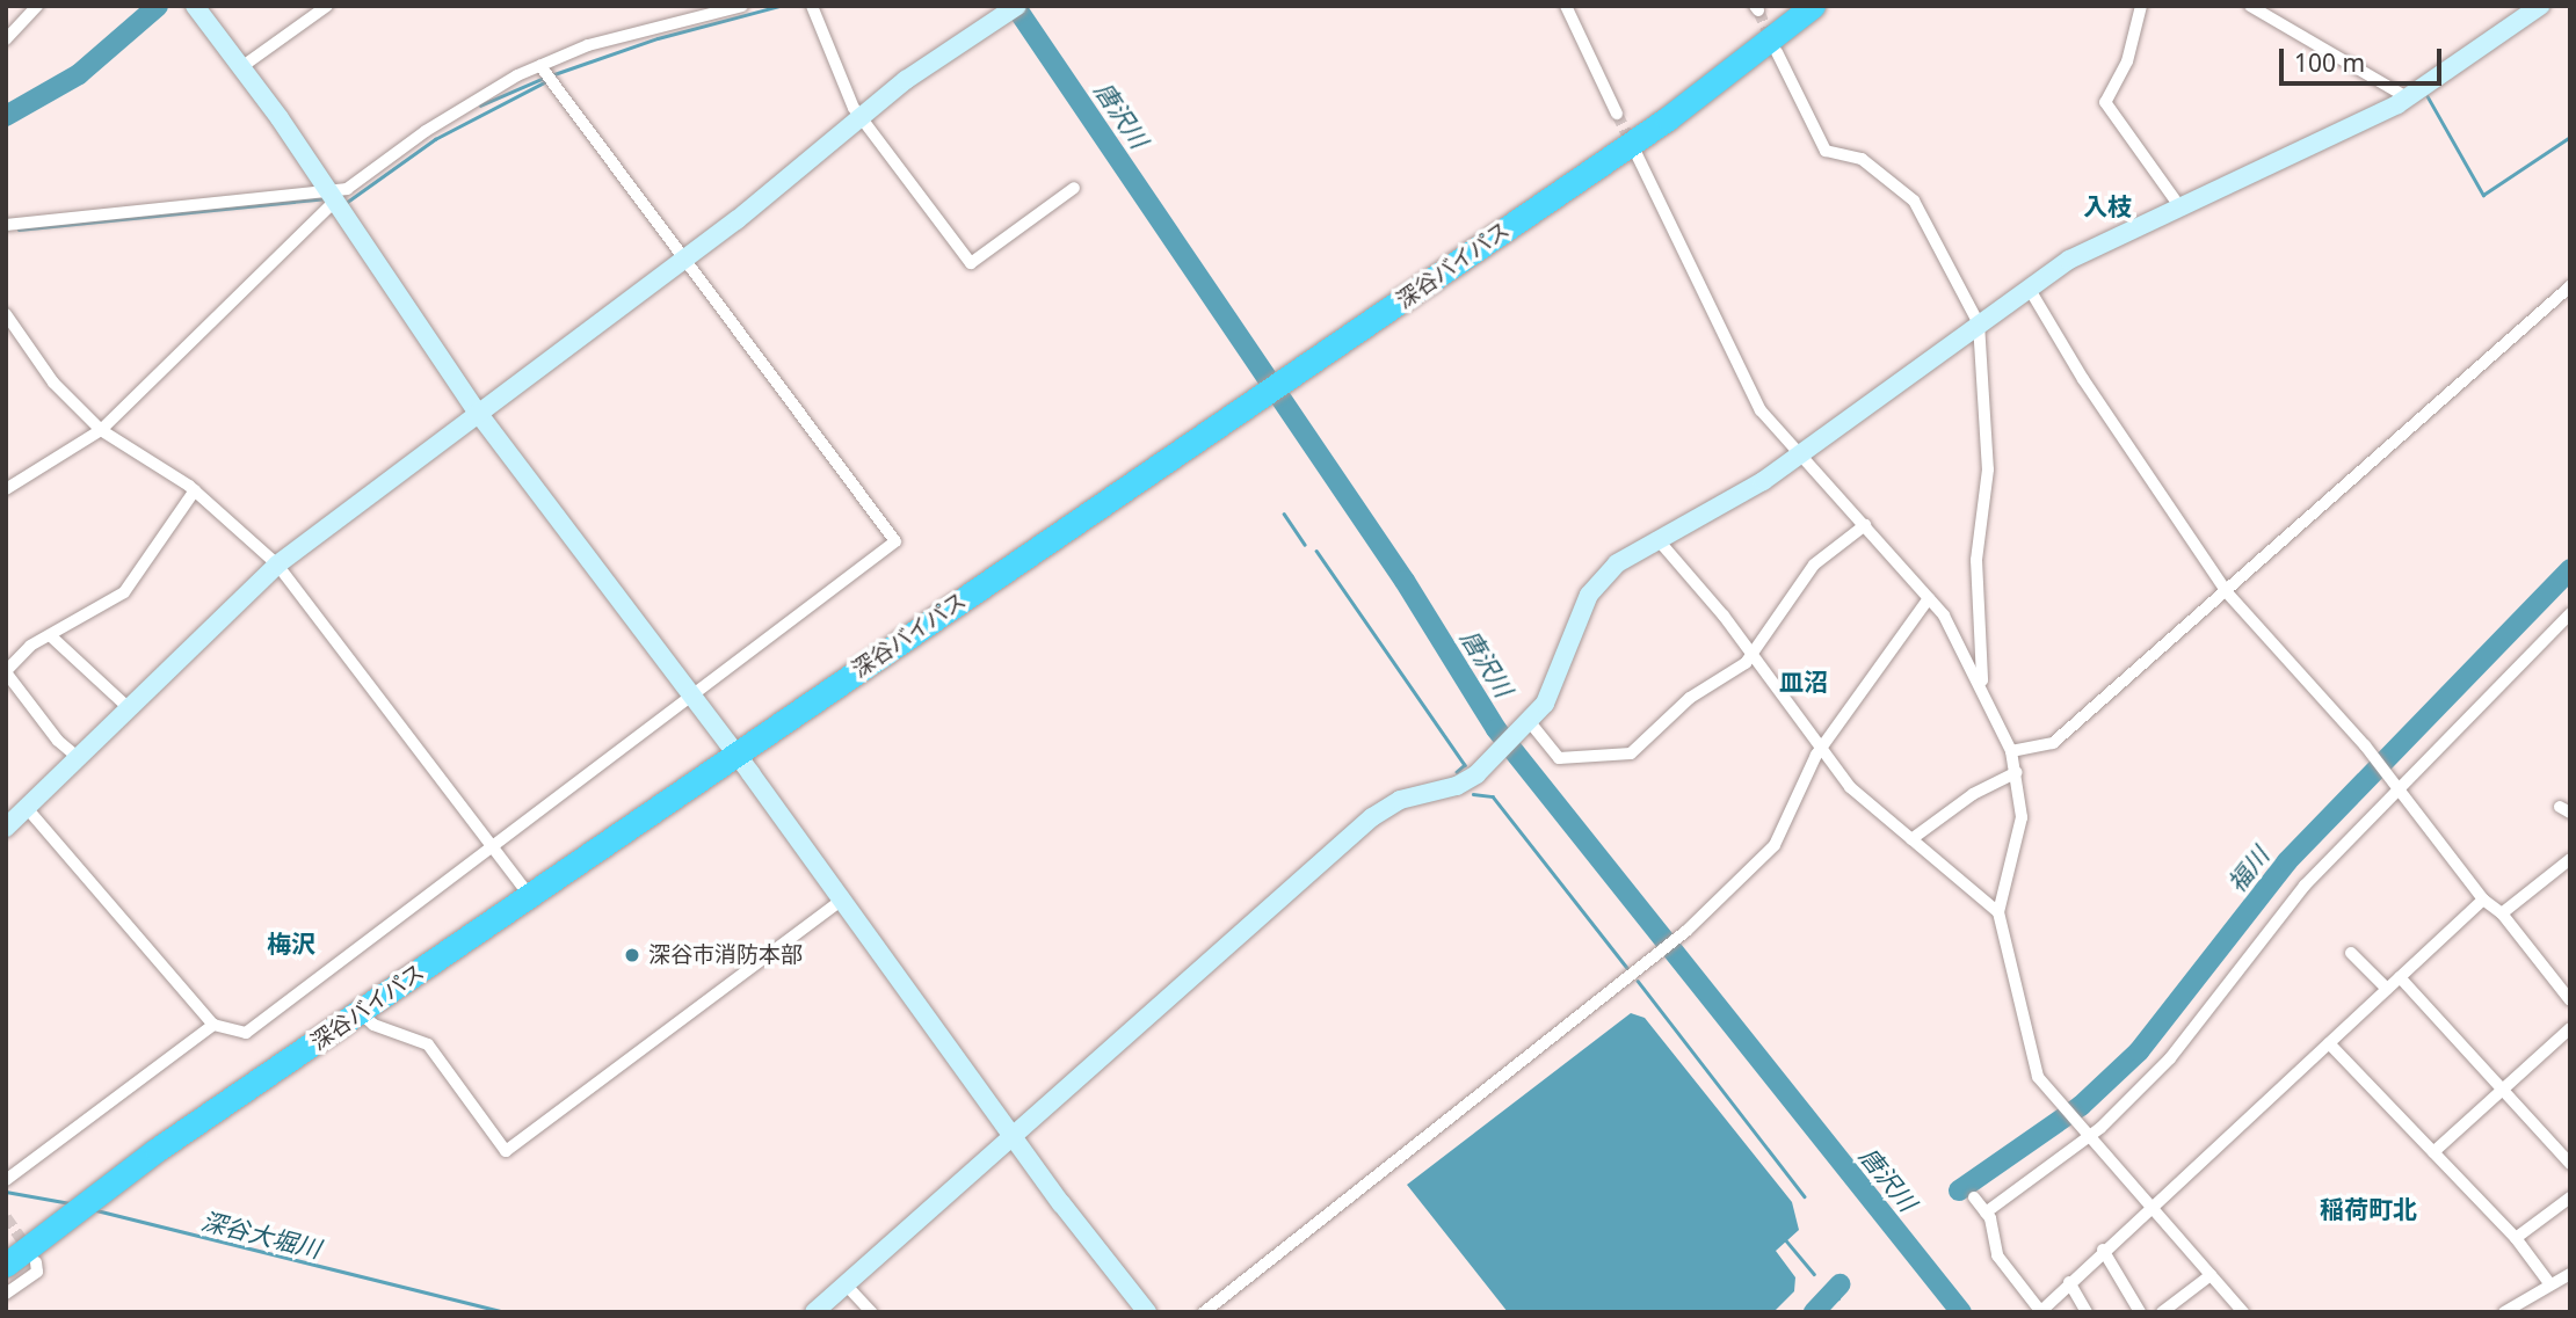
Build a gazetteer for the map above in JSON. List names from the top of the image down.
{
  "streets": {
    "highway": ["深谷バイパス"]
  },
  "districts": [
    "入枝",
    "皿沼",
    "梅沢",
    "稲荷町北"
  ],
  "water": ["唐沢川", "福川", "深谷大堀川"],
  "places": ["深谷市消防本部"],
  "scale_bar": "100 m"
}
